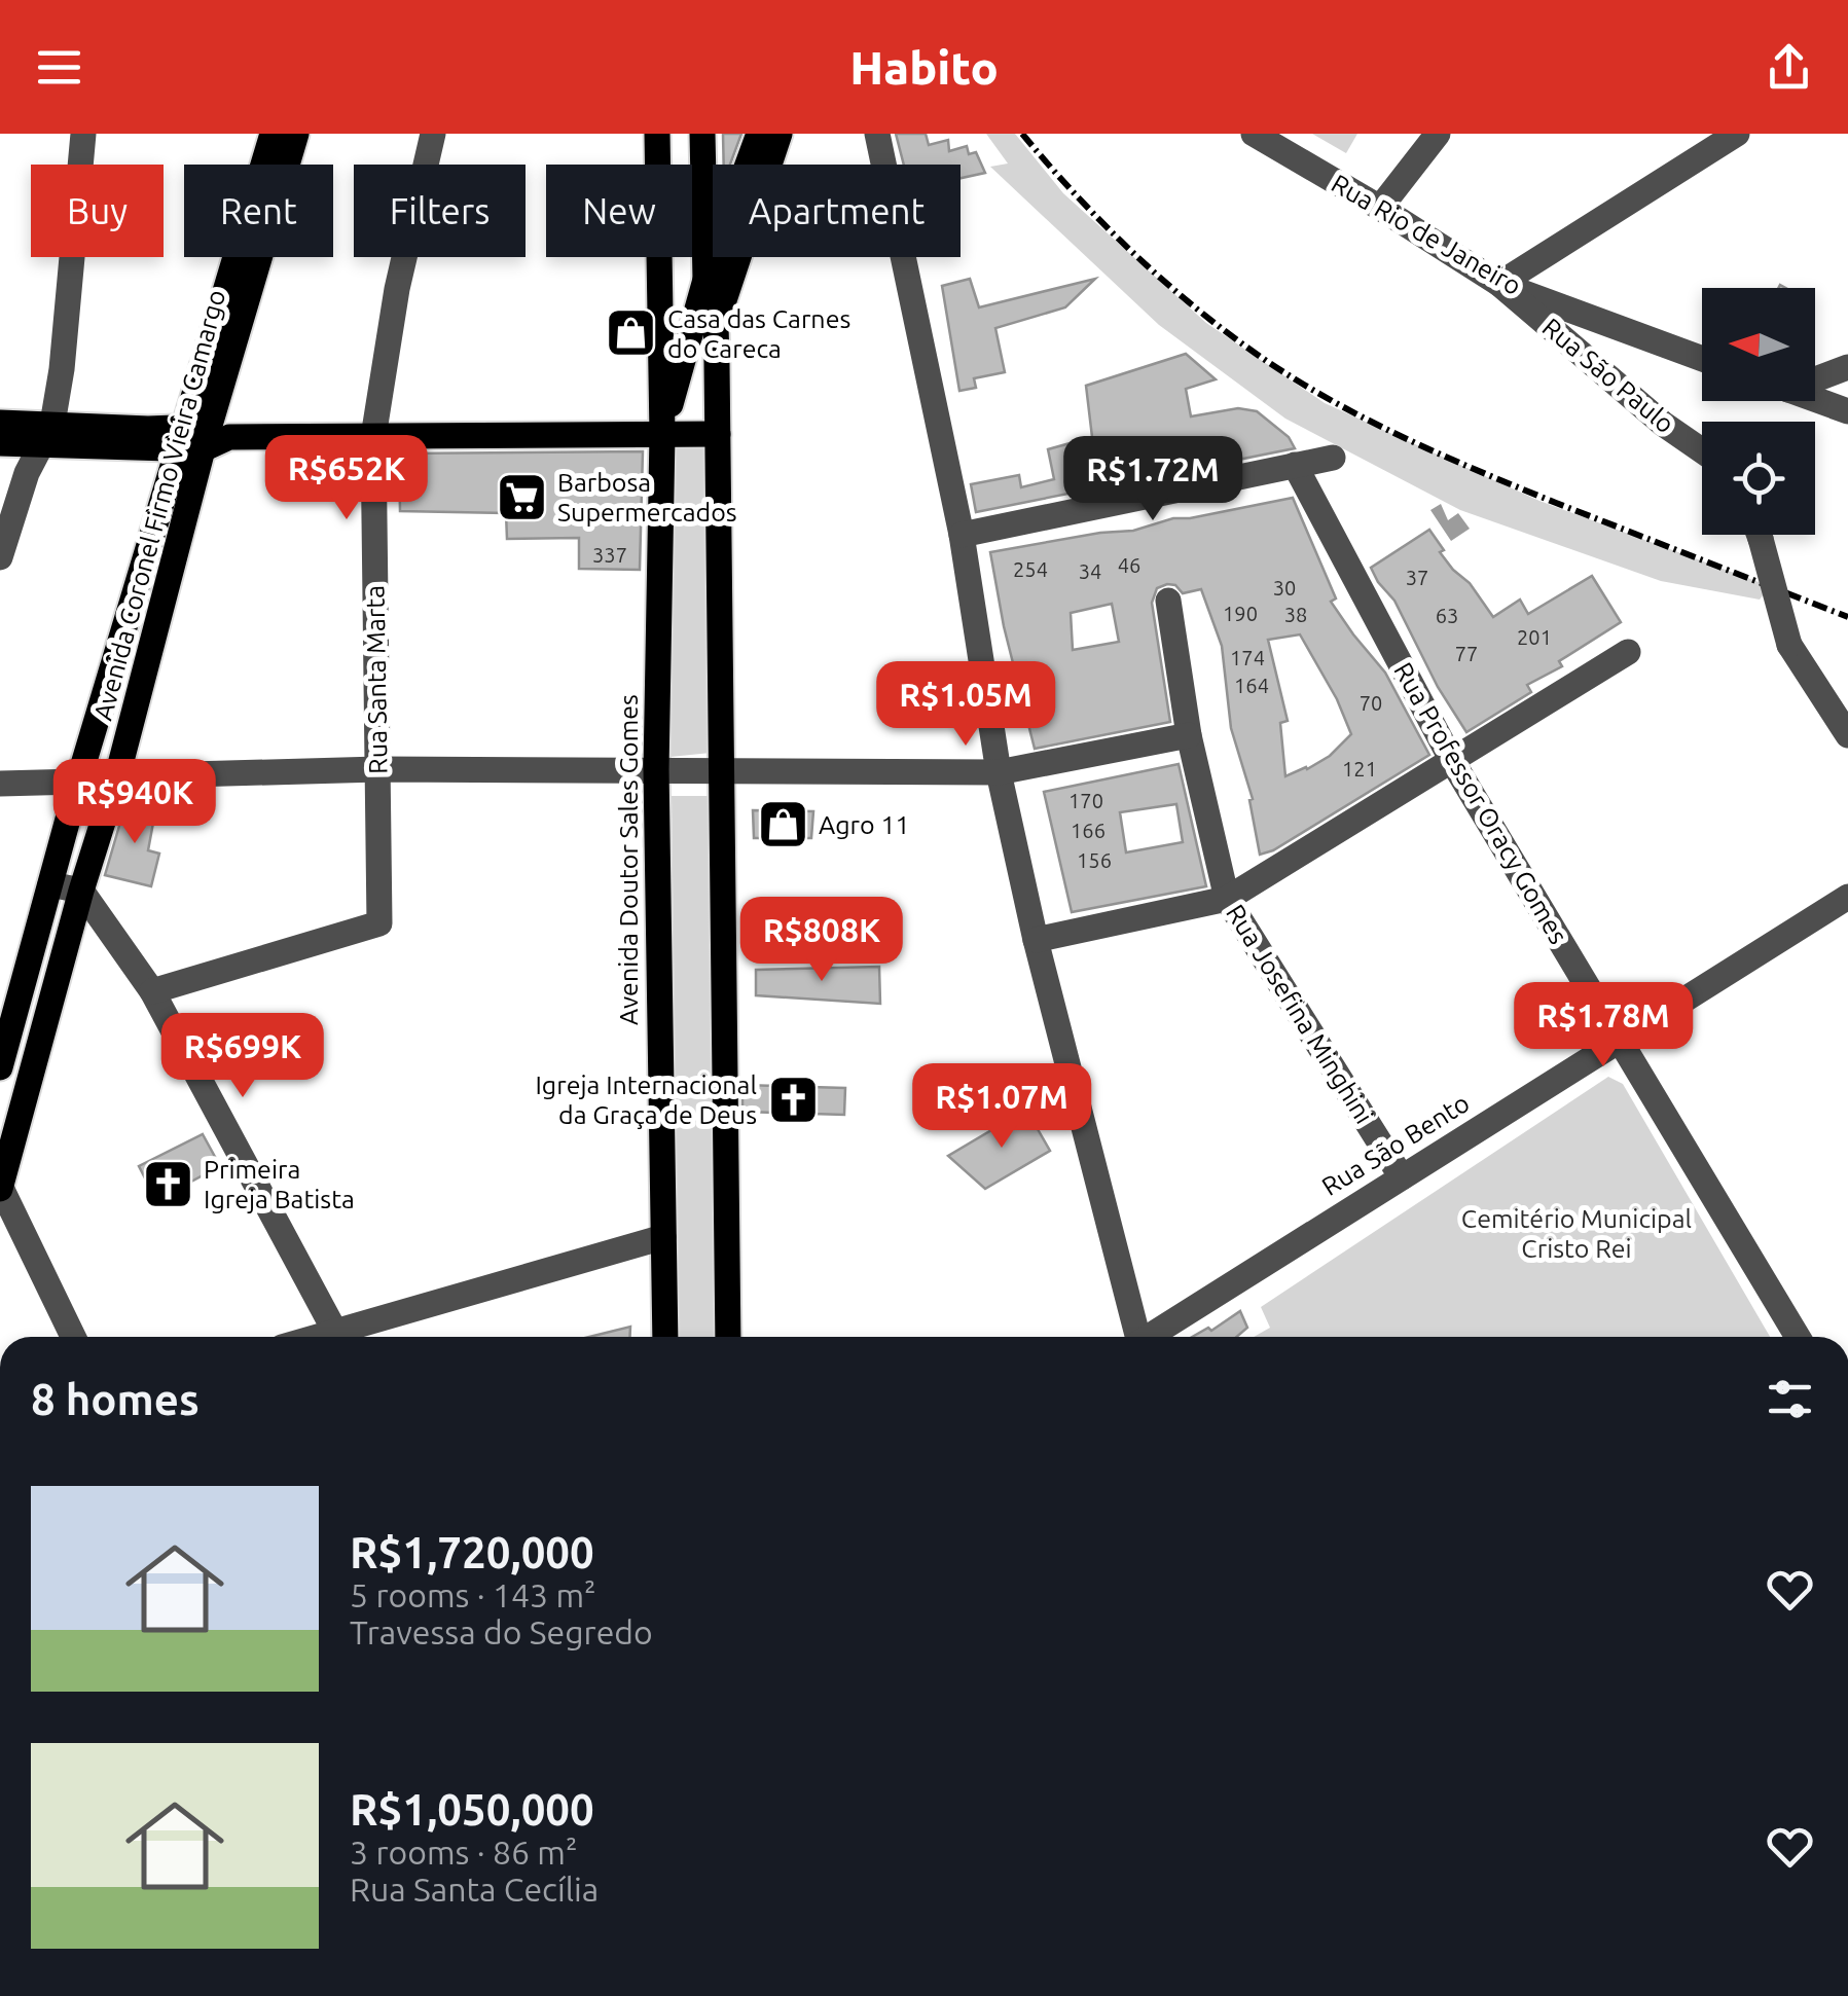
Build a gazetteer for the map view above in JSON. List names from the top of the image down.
{
  "streets": {
    "main road": ["Avenida Coronel Firmo Vieira Camargo", "Avenida Doutor Sales Gomes"],
    "street": [
      "Rua Rio de Janeiro",
      "Rua São Paulo",
      "Rua Santa Marta",
      "Rua Professor Oracy Gomes",
      "Rua Josefina Minghini",
      "Rua São Bento"
    ]
  },
  "crossings": [
    ["Rua Rio de Janeiro", "Rua São Paulo"],
    ["Rua Professor Oracy Gomes", "Rua São Bento"],
    ["Rua Josefina Minghini", "Rua São Bento"]
  ],
  "parks": ["Cemitério Municipal Cristo Rei"],
  "places": {
    "shop": ["Casa das Carnes do Careca", "Agro 11"],
    "supermarket": ["Barbosa Supermercados"],
    "church": ["Igreja Internacional da Graça de Deus", "Primeira Igreja Batista"]
  },
  "house_numbers": [
    "337",
    "46",
    "254",
    "34",
    "37",
    "30",
    "190",
    "38",
    "63",
    "201",
    "77",
    "174",
    "164",
    "70",
    "121",
    "170",
    "166",
    "156"
  ],
  "north": "left",
  "page": {
    "header": "Habito",
    "chip": [
      "Buy",
      "Rent",
      "Filters",
      "New",
      "Apartment"
    ],
    "price": [
      "R$652K",
      "R$1.72M",
      "R$1.05M",
      "R$940K",
      "R$808K",
      "R$1.78M",
      "R$699K",
      "R$1.07M"
    ],
    "heading": "8 homes",
    "list": [
      {
        "name": "R$1,720,000",
        "note": "5 rooms · 143 m² · Travessa do Segredo"
      },
      {
        "name": "R$1,050,000",
        "note": "3 rooms · 86 m² · Rua Santa Cecília"
      }
    ]
  }
}
